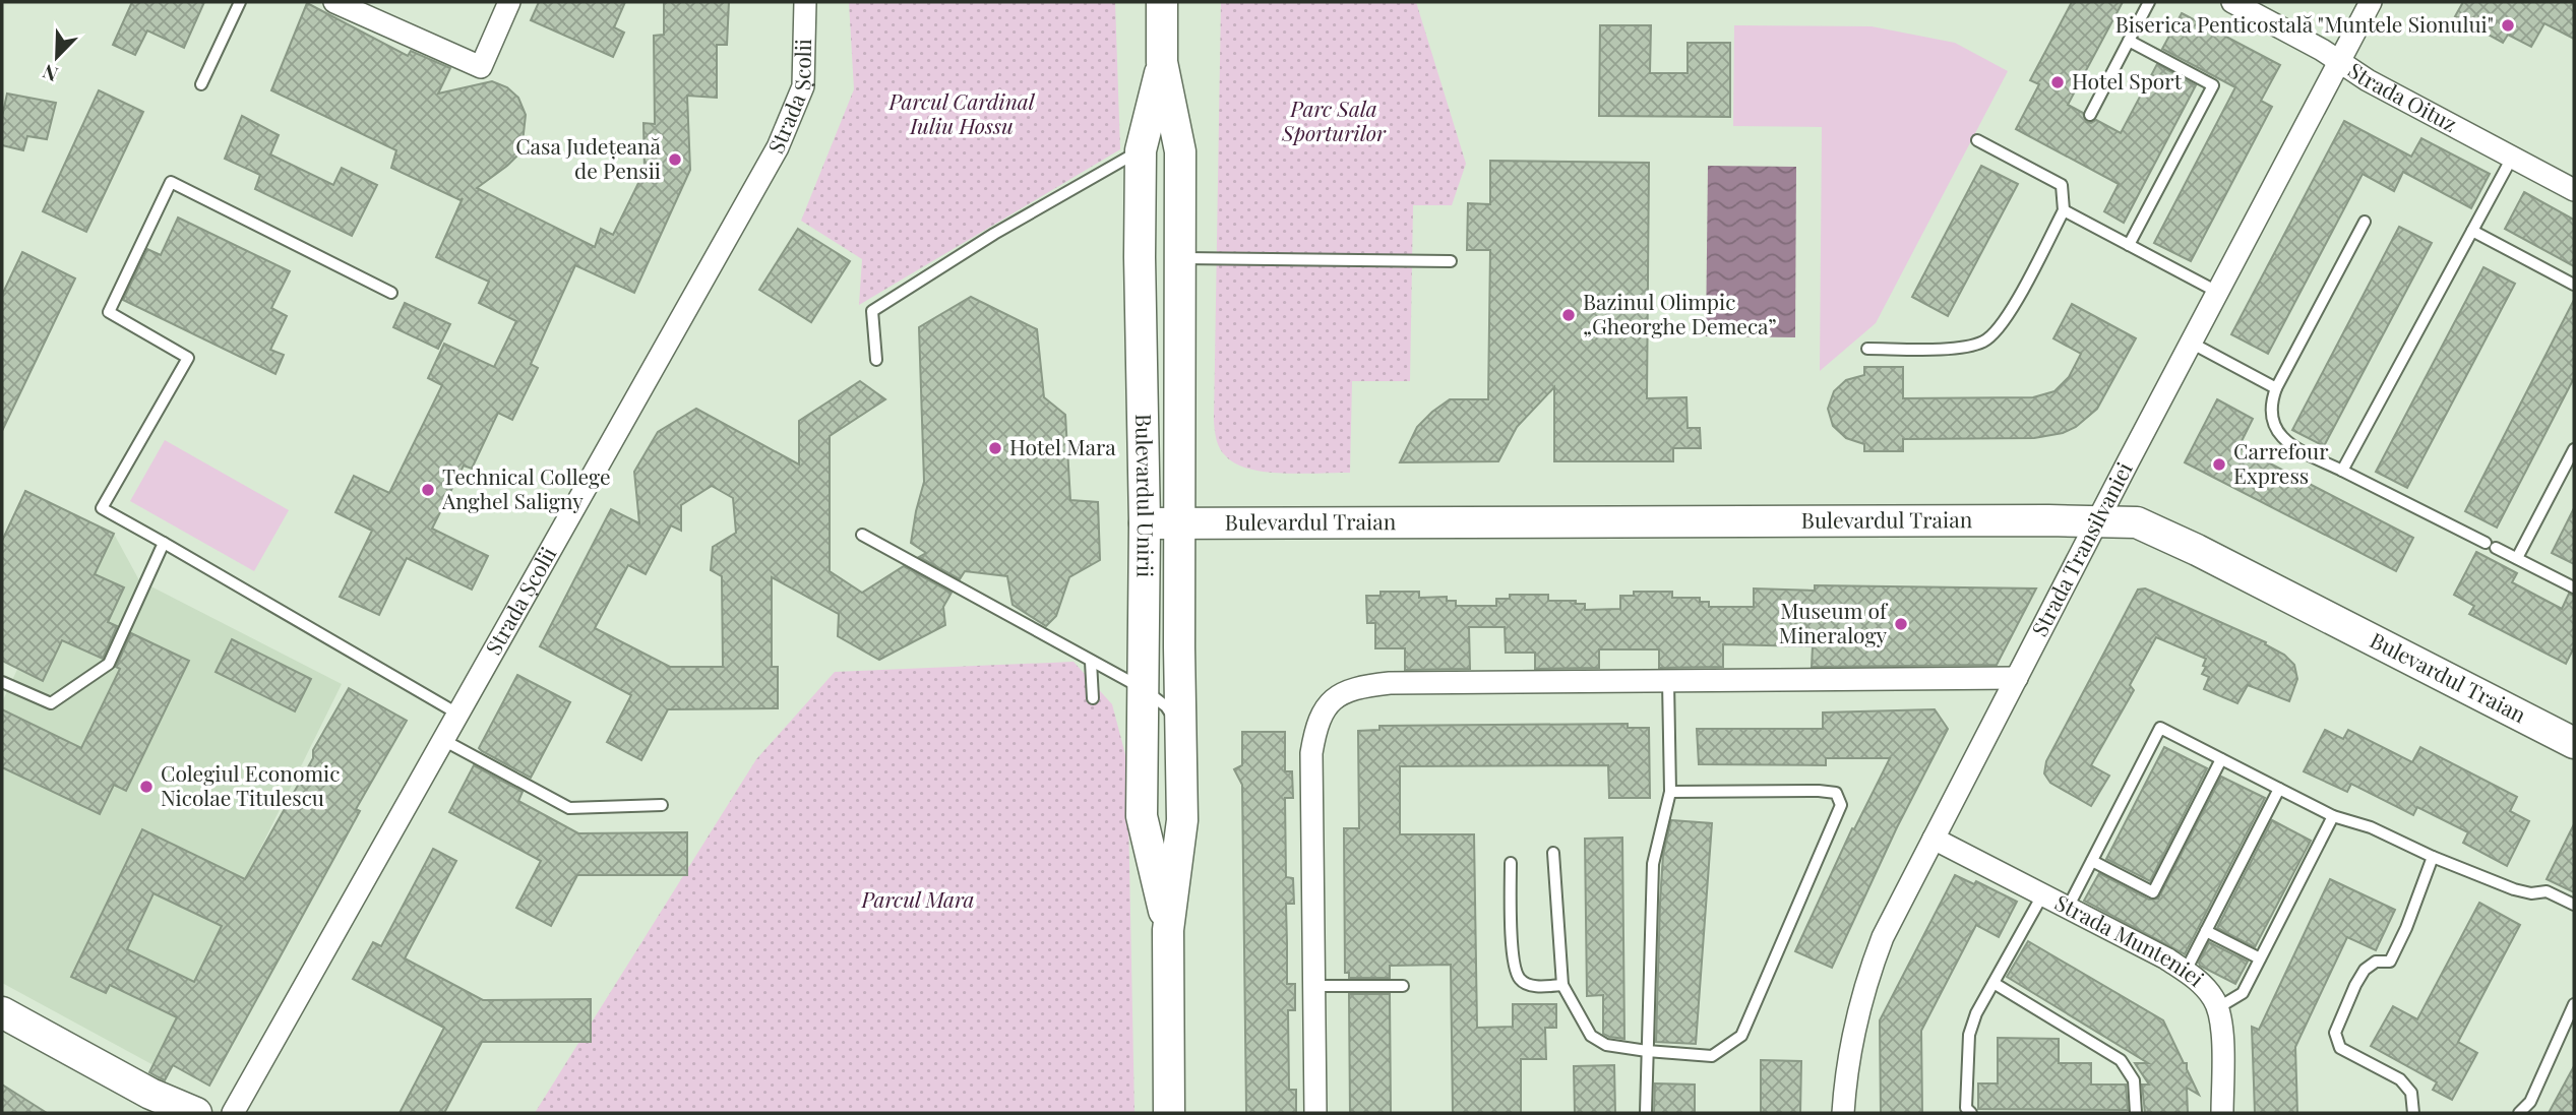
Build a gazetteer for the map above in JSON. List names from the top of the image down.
{
  "streets": {
    "main road": ["Bulevardul Unirii", "Bulevardul Traian"],
    "street": [
      "Strada Școlii",
      "Strada Oituz",
      "Strada Transilvaniei",
      "Strada Munteniei"
    ]
  },
  "crossings": [
    ["Strada Oituz", "Strada Transilvaniei"],
    ["Bulevardul Unirii", "Bulevardul Traian"],
    ["Bulevardul Traian", "Strada Transilvaniei"],
    ["Strada Transilvaniei", "Strada Munteniei"]
  ],
  "parks": ["Parcul Cardinal Iuliu Hossu", "Parc Sala Sporturilor", "Parcul Mara"],
  "places": [
    "Biserica Penticostală \"Muntele Sionului\"",
    "Hotel Sport",
    "Casa Județeană de Pensii",
    "Bazinul Olimpic „Gheorghe Demeca”",
    "Hotel Mara",
    "Carrefour Express",
    "Technical College Anghel Saligny",
    "Museum of Mineralogy",
    "Colegiul Economic Nicolae Titulescu"
  ],
  "north": "bottom left"
}
